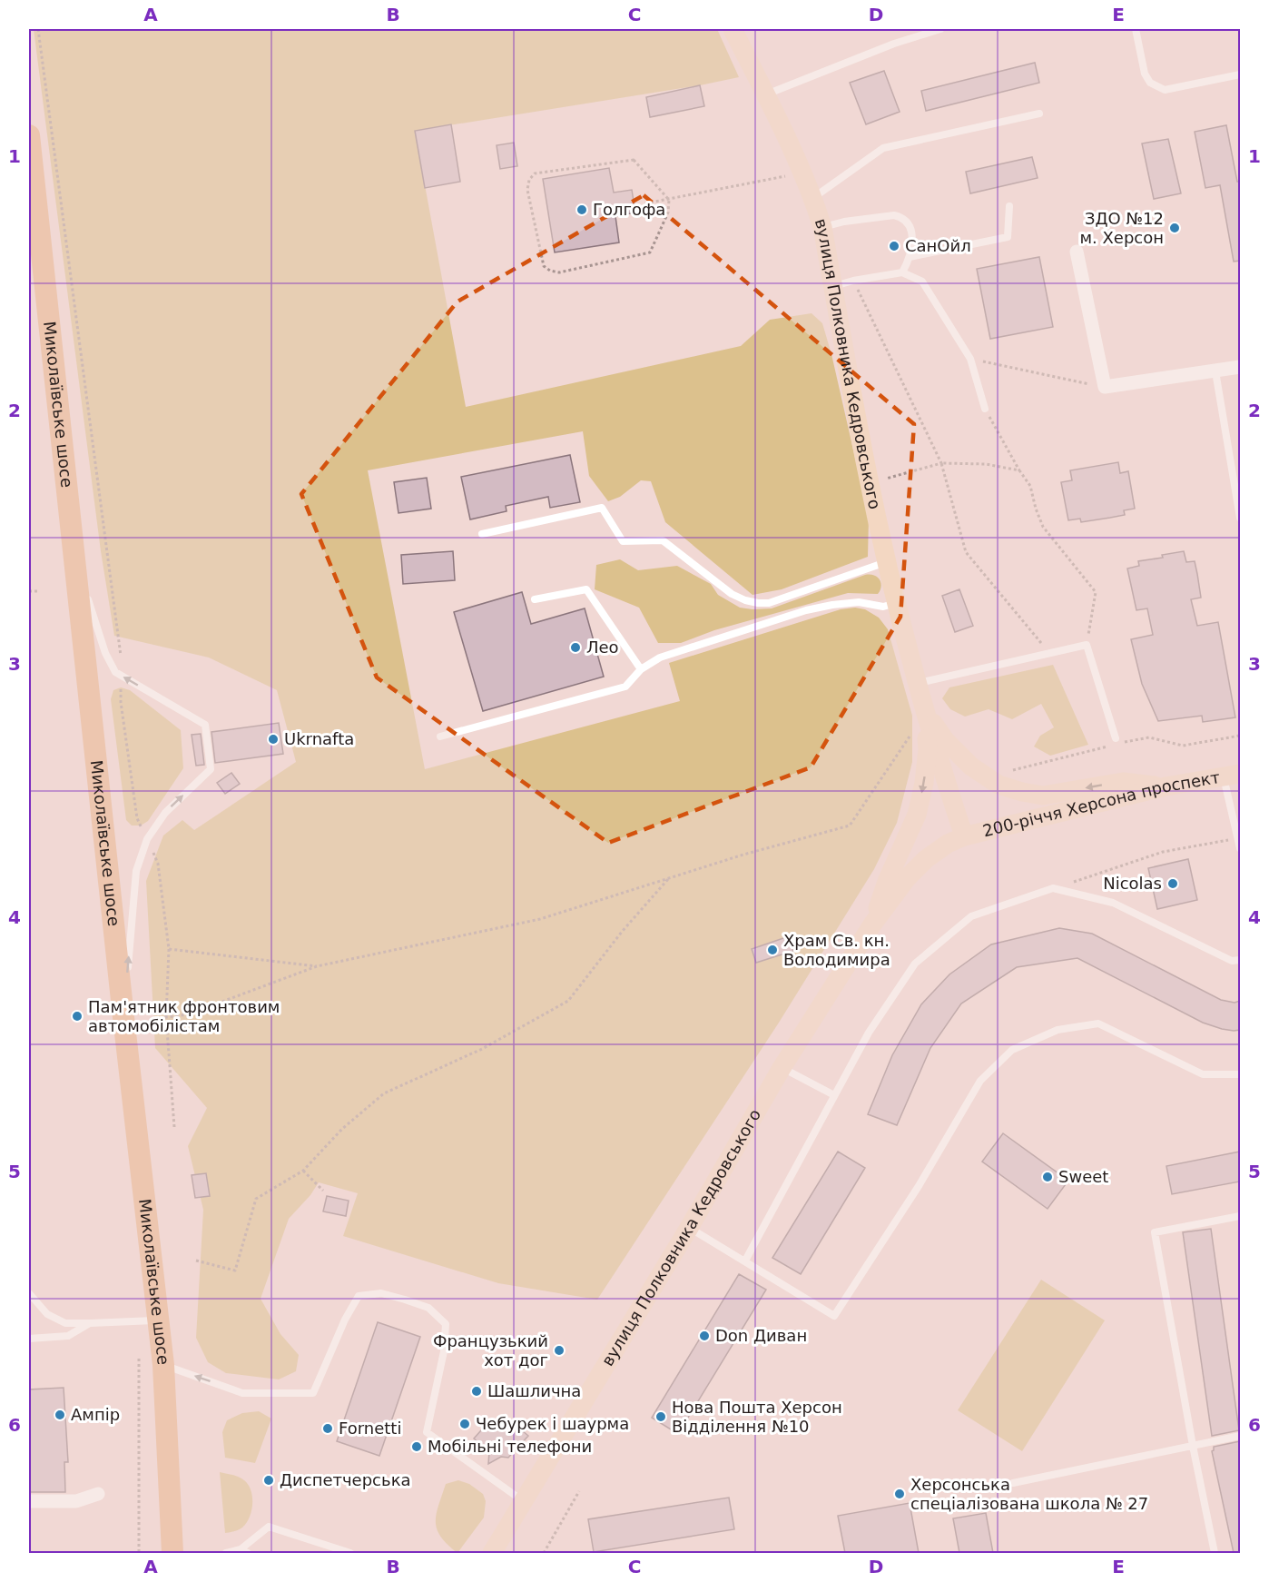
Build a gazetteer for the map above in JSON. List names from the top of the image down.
{
  "streets": {
    "main road": ["Миколаївське шосе"],
    "street": ["вулиця Полковника Кедровського", "200-річчя Херсона проспект"]
  },
  "crossings": [
    ["вулиця Полковника Кедровського", "200-річчя Херсона проспект"]
  ],
  "places": [
    "Голгофа",
    "ЗДО №12 м. Херсон",
    "СанОйл",
    "Лео",
    "Ukrnafta",
    "Nicolas",
    "Храм Св. кн. Володимира",
    "Пам'ятник фронтовим автомобілістам",
    "Sweet",
    "Don Диван",
    "Французький хот дог",
    "Шашлична",
    "Ампір",
    "Нова Пошта Херсон Відділення №10",
    "Чебурек і шаурма",
    "Fornetti",
    "Мобільні телефони",
    "Диспетчерська",
    "Херсонська спеціалізована школа № 27"
  ],
  "grid": {
    "columns": [
      "A",
      "B",
      "C",
      "D",
      "E"
    ],
    "rows": [
      "1",
      "2",
      "3",
      "4",
      "5",
      "6"
    ]
  }
}
